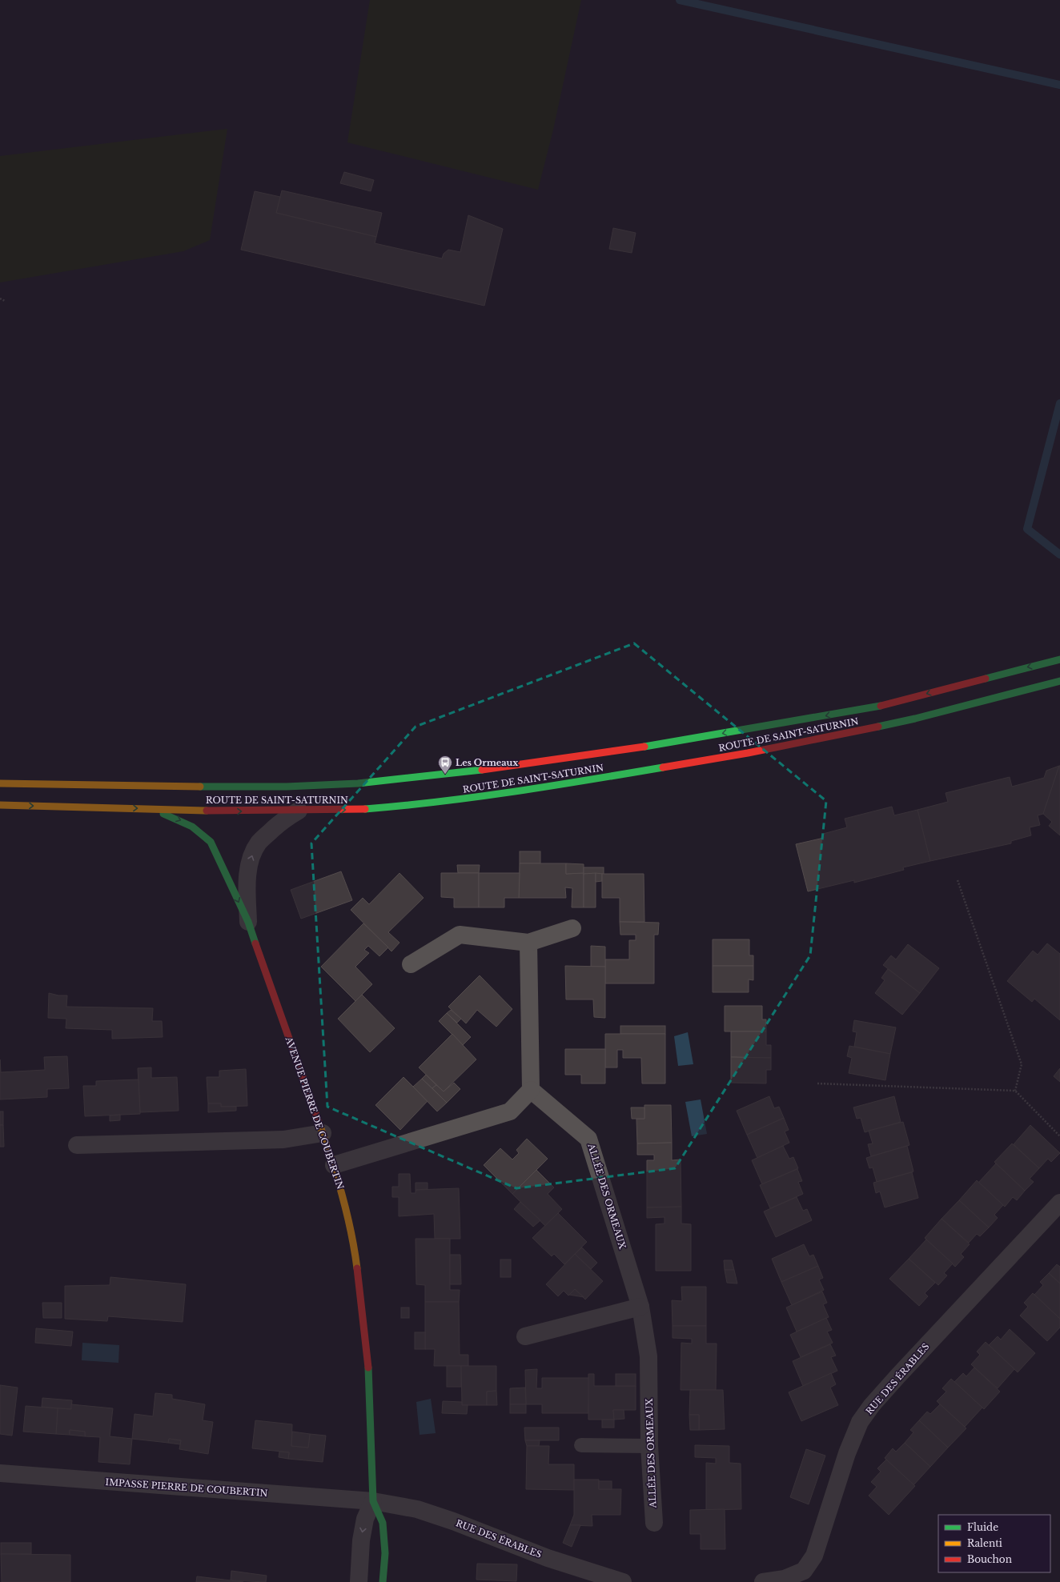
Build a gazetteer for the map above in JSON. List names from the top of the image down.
{
  "streets": {
    "main road": ["ROUTE DE SAINT-SATURNIN", "AVENUE PIERRE DE COUBERTIN"],
    "street": ["ALLÉE DES ORMEAUX", "RUE DES ÉRABLES", "IMPASSE PIERRE DE COUBERTIN"]
  },
  "crossings": [
    ["ROUTE DE SAINT-SATURNIN", "AVENUE PIERRE DE COUBERTIN"],
    ["AVENUE PIERRE DE COUBERTIN", "RUE DES ÉRABLES"],
    ["AVENUE PIERRE DE COUBERTIN", "IMPASSE PIERRE DE COUBERTIN"],
    ["RUE DES ÉRABLES", "IMPASSE PIERRE DE COUBERTIN"]
  ],
  "places": {
    "bus stop": ["Les Ormeaux"]
  },
  "legend": ["Fluide", "Ralenti", "Bouchon"]
}
